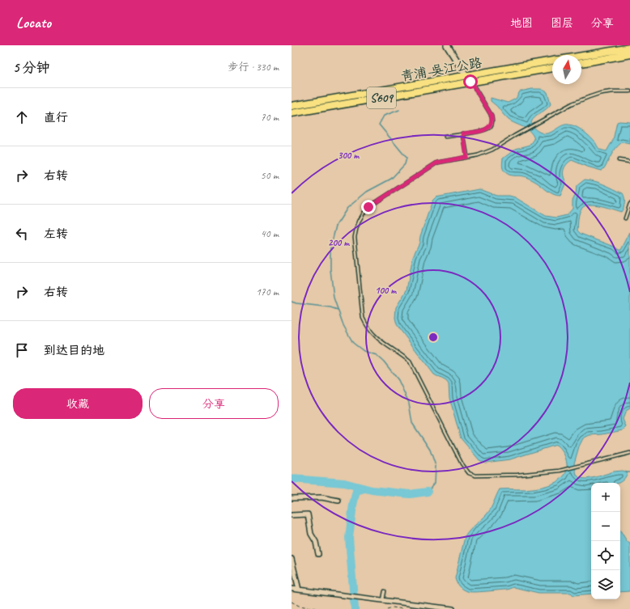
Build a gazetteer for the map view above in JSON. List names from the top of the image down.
{
  "streets": {
    "main road": ["青浦-吴江公路", "S609"]
  },
  "north": "top",
  "page": {
    "header": "Locato",
    "nav": ["地图", "图层", "分享"],
    "heading": ["5 分钟", "步行 · 330 m"],
    "list": [
      ["直行", "70 m"],
      ["右转", "50 m"],
      ["左转", "40 m"],
      ["右转", "170 m"],
      "到达目的地"
    ],
    "buttons": ["收藏", "分享"],
    "map_buttons": ["+", "−"]
  },
  "rings": ["300 m", "200 m", "100 m"]
}
